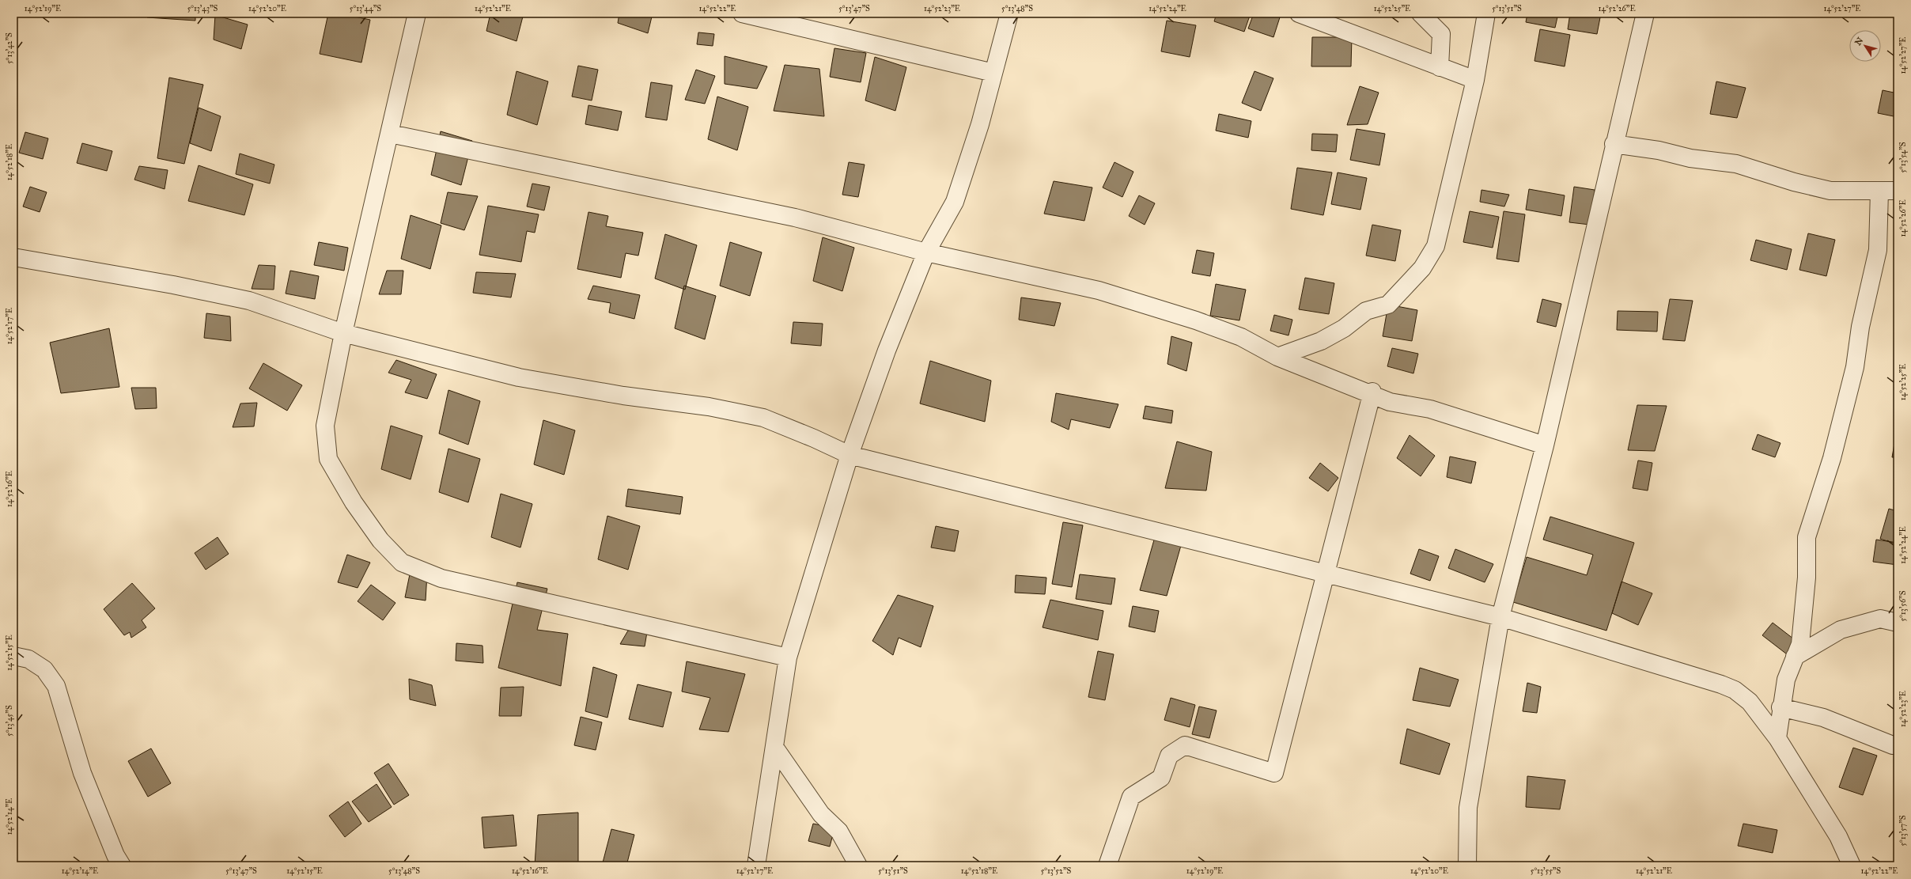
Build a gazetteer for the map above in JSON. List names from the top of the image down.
{
  "north": "top left",
  "coordinates": [
    "14°52'19\"E",
    "5°13'43\"S",
    "14°52'20\"E",
    "5°13'44\"S",
    "14°52'21\"E",
    "14°52'22\"E",
    "5°13'47\"S",
    "14°52'23\"E",
    "5°13'48\"S",
    "14°52'24\"E",
    "14°52'25\"E",
    "5°13'51\"S",
    "14°52'26\"E",
    "14°52'27\"E",
    "5°13'42\"S",
    "5°13'54\"S",
    "14°52'18\"E",
    "14°52'17\"E",
    "14°52'16\"E",
    "5°13'56\"S",
    "14°52'15\"E",
    "5°13'45\"S",
    "14°52'14\"E",
    "5°13'57\"S",
    "5°13'52\"S",
    "5°13'55\"S"
  ]
}
